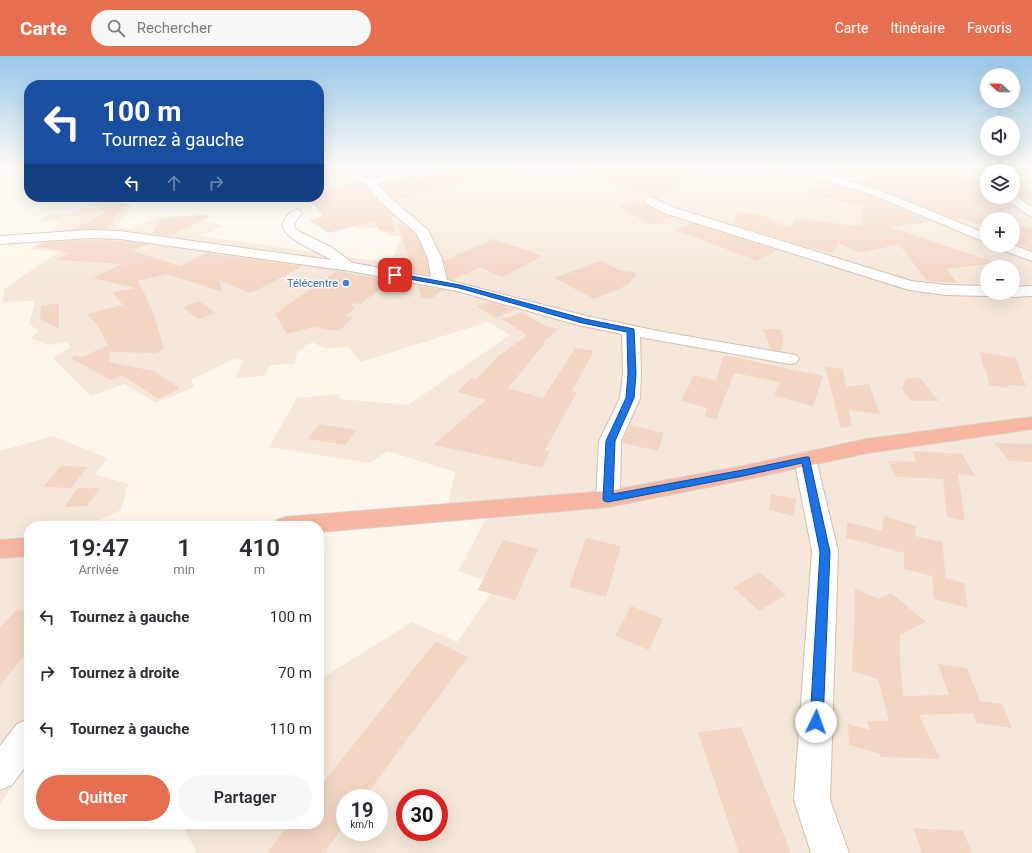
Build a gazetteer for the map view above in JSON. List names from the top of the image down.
{
  "places": ["Télécentre"],
  "north": "left",
  "page": {
    "header": "Carte",
    "search": "Rechercher",
    "nav": ["Carte", "Itinéraire", "Favoris"],
    "map_buttons": ["+", "−"],
    "turn": ["100 m", "Tournez à gauche"],
    "eta": [
      "19:47",
      "Arrivée",
      "1",
      "min",
      "410",
      "m"
    ],
    "list": [
      {
        "name": "Tournez à gauche",
        "value": "100 m"
      },
      {
        "name": "Tournez à droite",
        "value": "70 m"
      },
      {
        "name": "Tournez à gauche",
        "value": "110 m"
      }
    ],
    "buttons": ["Quitter", "Partager"],
    "speed": "19 km/h",
    "limit": "30"
  }
}
